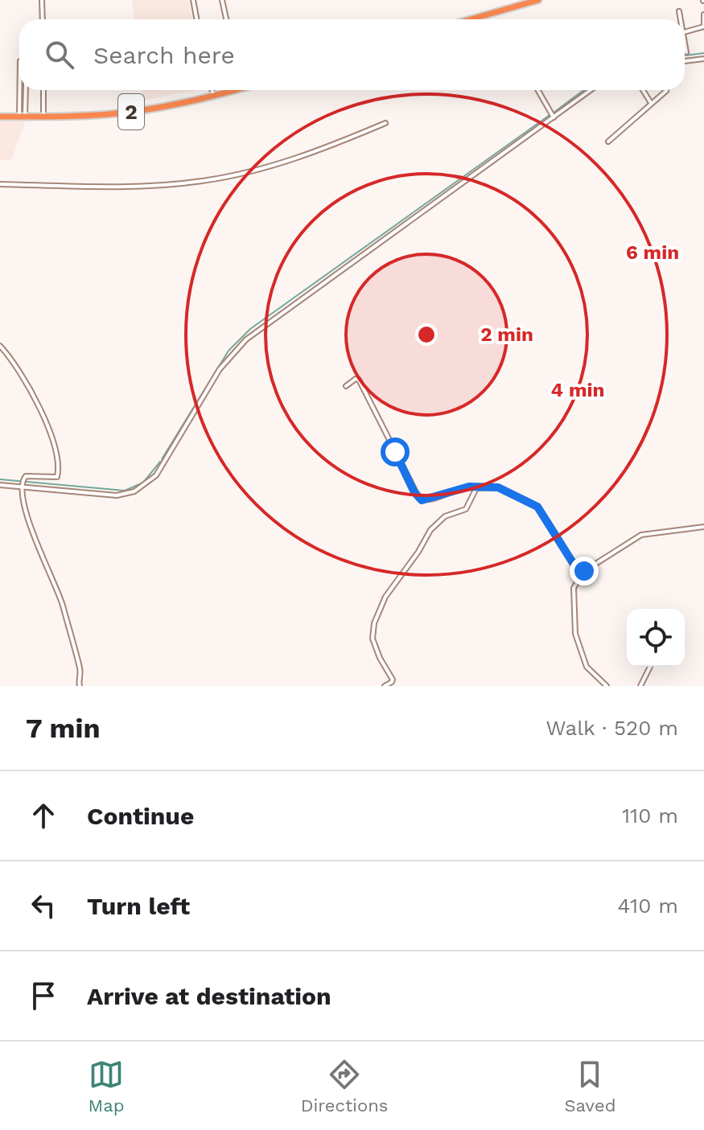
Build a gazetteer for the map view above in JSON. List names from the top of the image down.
{
  "streets": {
    "highway": ["2"]
  },
  "page": {
    "search": "Search here",
    "heading": ["7 min", "Walk · 520 m"],
    "list": [
      ["Continue", "110 m"],
      ["Turn left", "410 m"],
      "Arrive at destination"
    ],
    "nav": ["Map", "Directions", "Saved"]
  },
  "rings": ["6 min", "2 min", "4 min"]
}
